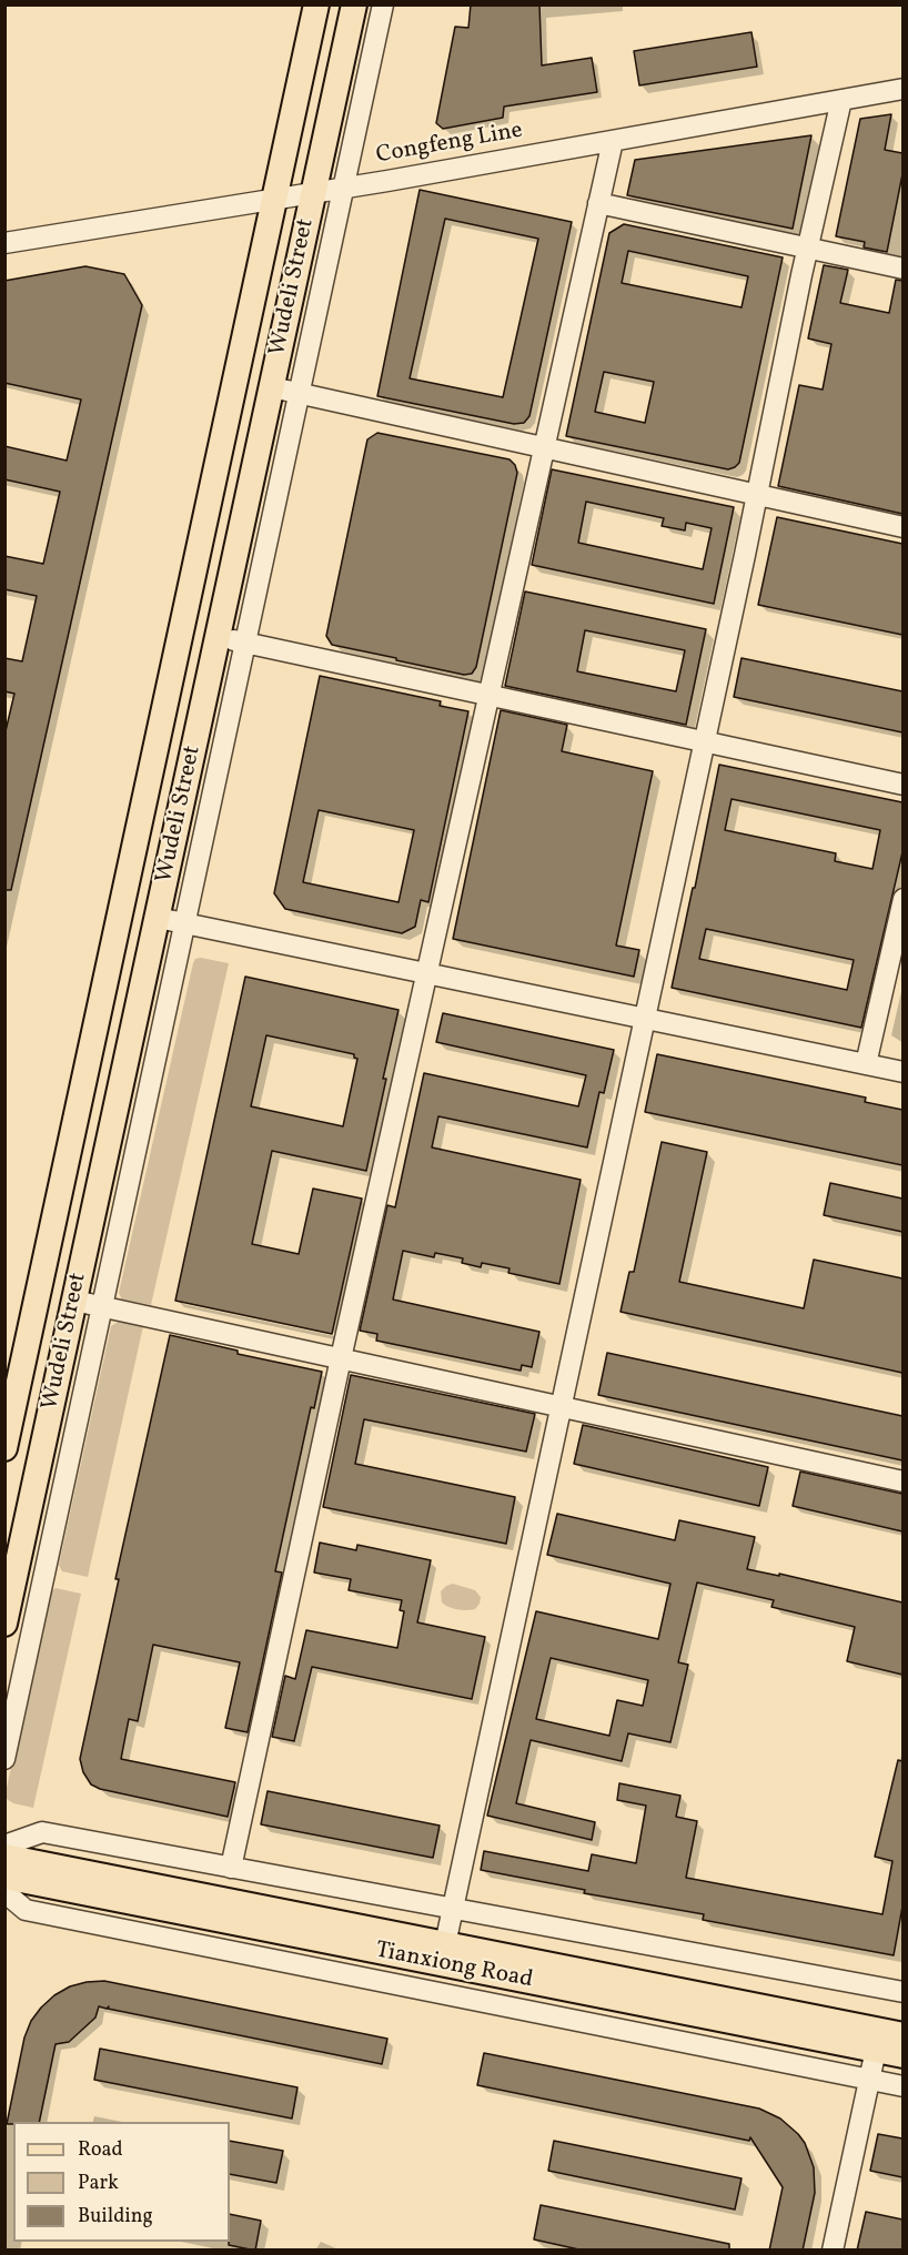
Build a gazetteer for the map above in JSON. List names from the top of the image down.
{
  "streets": {
    "main road": ["Wudeli Street", "Tianxiong Road"],
    "street": ["Congfeng Line"]
  },
  "crossings": [
    ["Congfeng Line", "Wudeli Street"]
  ],
  "legend": ["Road", "Park", "Building"]
}
